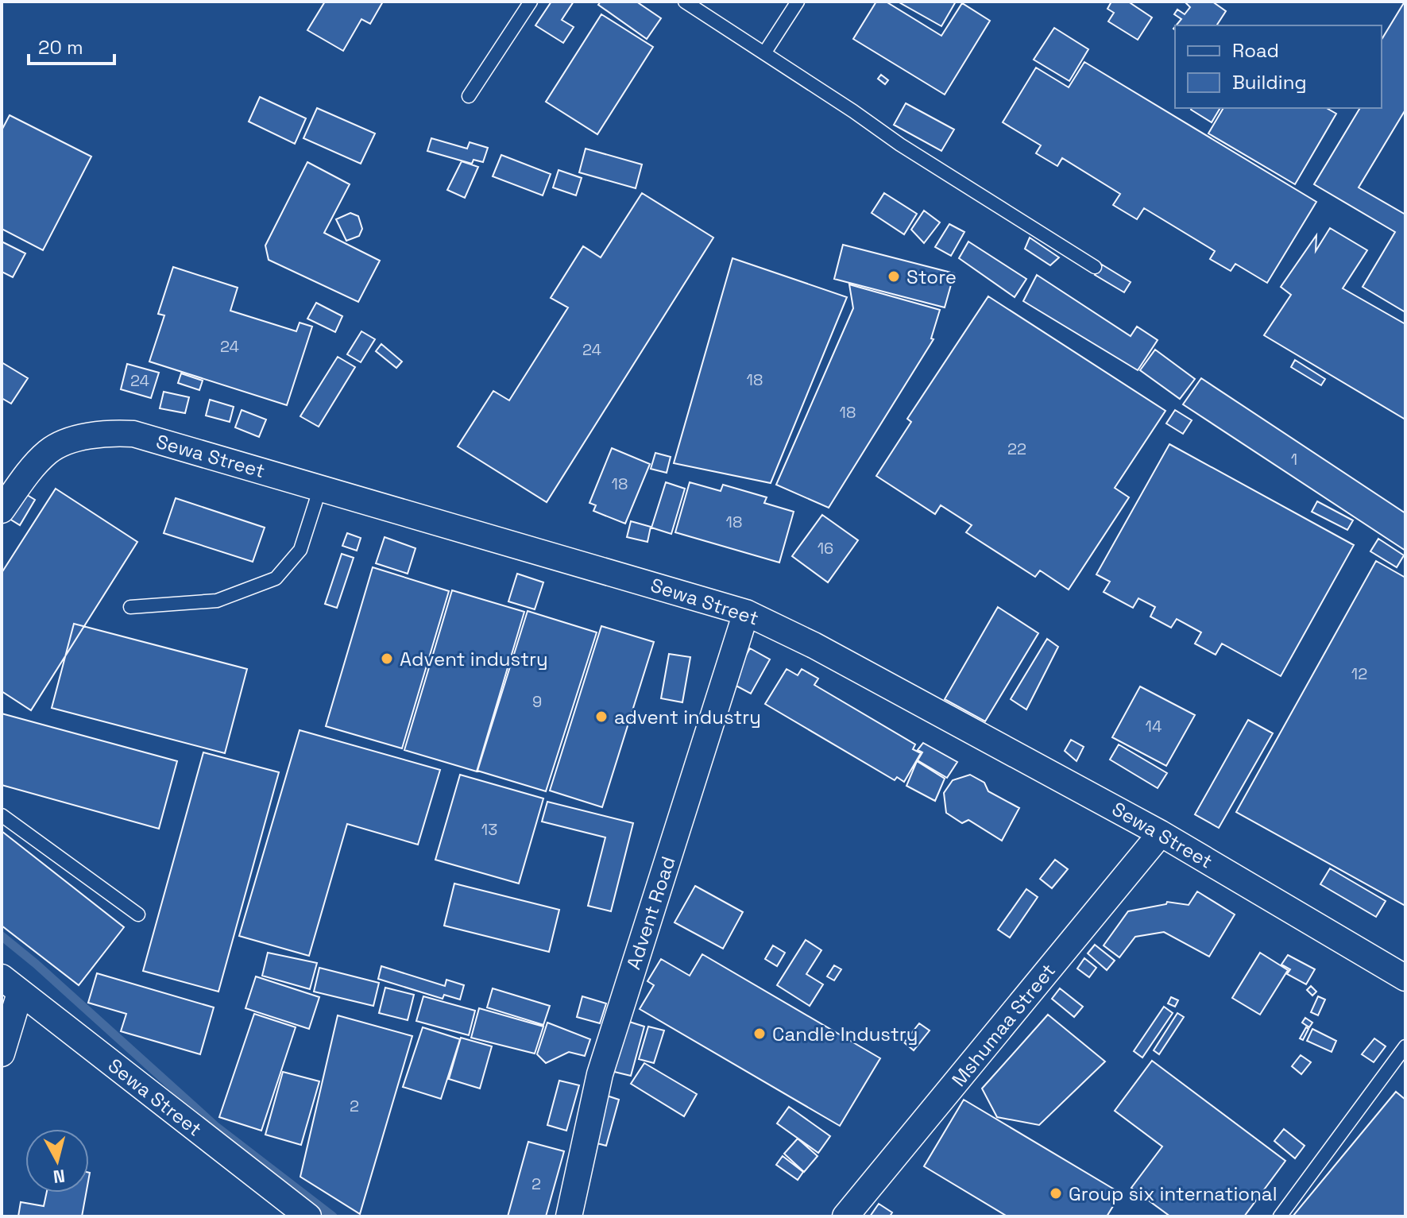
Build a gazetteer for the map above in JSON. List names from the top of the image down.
{
  "streets": {
    "street": ["Sewa Street", "Advent Road", "Mshumaa Street"]
  },
  "crossings": [
    ["Sewa Street", "Advent Road"],
    ["Sewa Street", "Mshumaa Street"]
  ],
  "places": [
    "Store",
    "Advent industry",
    "advent industry",
    "Candle Industry",
    "Group six international"
  ],
  "house_numbers": [
    "24",
    "24",
    "18",
    "24",
    "18",
    "22",
    "1",
    "18",
    "18",
    "16",
    "12",
    "9",
    "14",
    "13",
    "2",
    "2"
  ],
  "legend": ["Road", "Building"],
  "scale_bar": "20 m",
  "north": "bottom"
}
